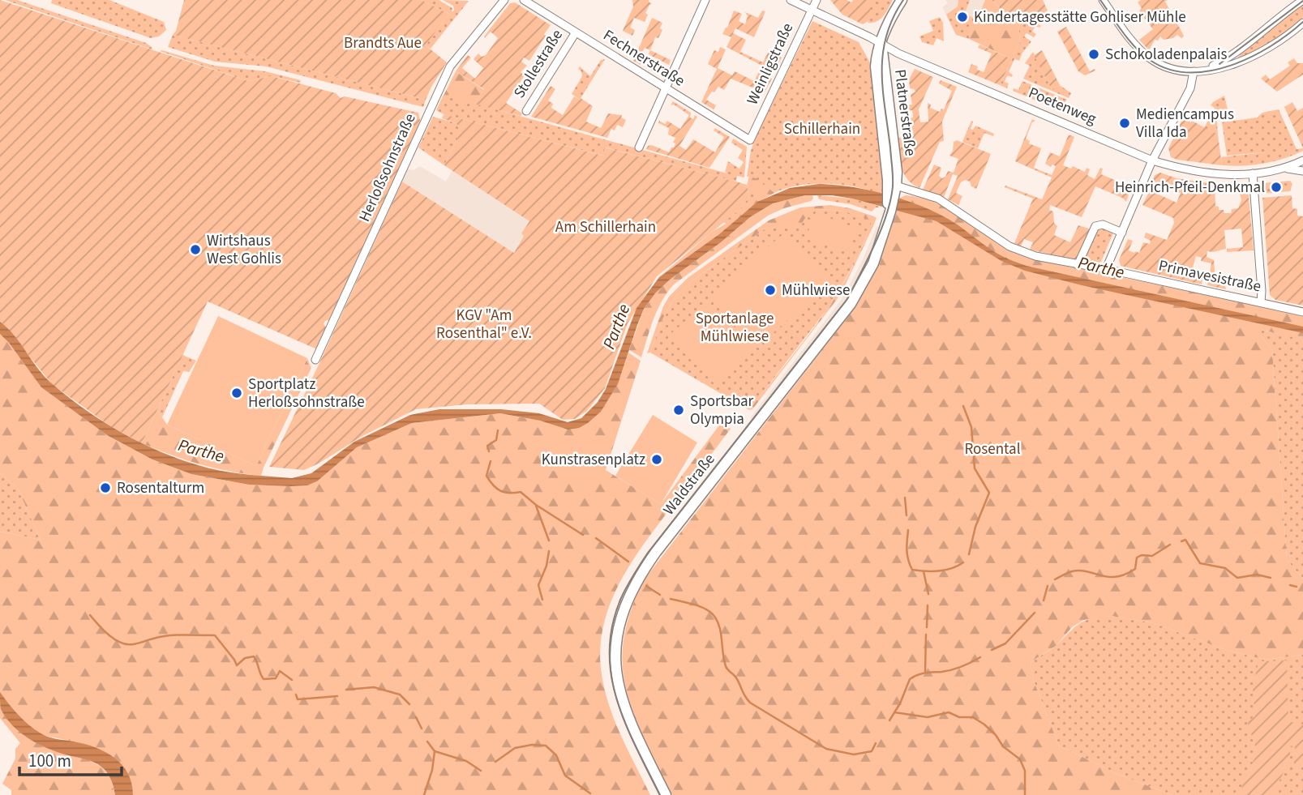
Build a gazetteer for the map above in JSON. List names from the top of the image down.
{
  "streets": {
    "main road": ["Platnerstraße", "Waldstraße"],
    "street": [
      "Fechnerstraße",
      "Stollestraße",
      "Weinligstraße",
      "Poetenweg",
      "Herloßsohnstraße",
      "Primavesistraße"
    ]
  },
  "crossings": [
    ["Fechnerstraße", "Stollestraße"],
    ["Fechnerstraße", "Weinligstraße"],
    ["Weinligstraße", "Poetenweg"],
    ["Poetenweg", "Platnerstraße"],
    ["Platnerstraße", "Primavesistraße"],
    ["Platnerstraße", "Waldstraße"],
    ["Primavesistraße", "Waldstraße"]
  ],
  "water": ["Parthe"],
  "parks": [
    "Brandts Aue",
    "Schillerhain",
    "Am Schillerhain",
    "KGV \"Am Rosenthal\" e.V.",
    "Sportanlage Mühlwiese",
    "Rosental"
  ],
  "places": [
    "Kindertagesstätte Gohliser Mühle",
    "Schokoladenpalais",
    "Mediencampus Villa Ida",
    "Heinrich-Pfeil-Denkmal",
    "Wirtshaus West Gohlis",
    "Mühlwiese",
    "Sportplatz Herloßsohnstraße",
    "Sportsbar Olympia",
    "Kunstrasenplatz",
    "Rosentalturm"
  ],
  "scale_bar": "100 m"
}
